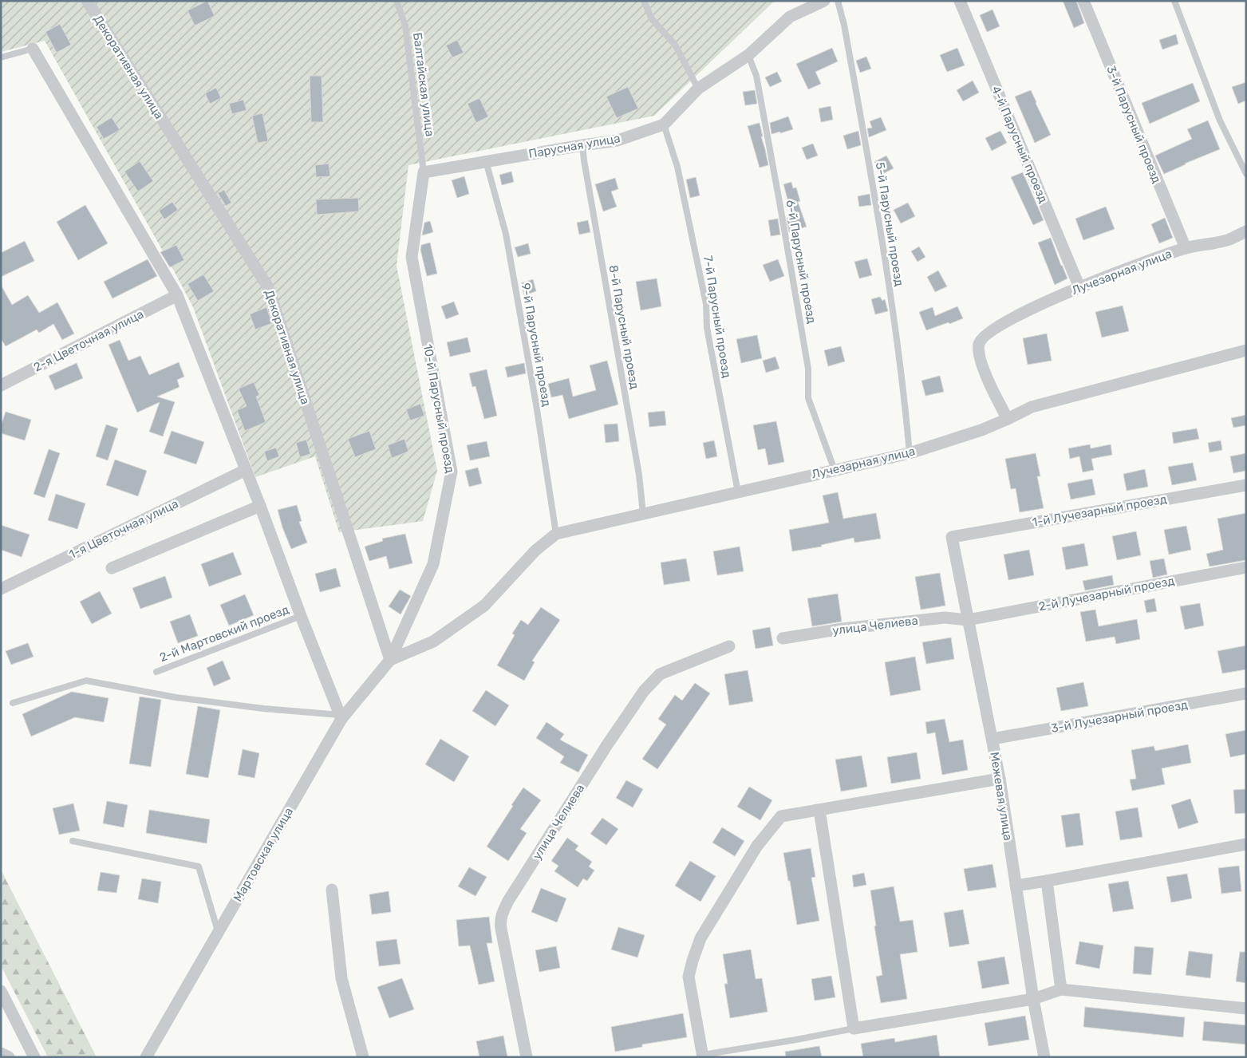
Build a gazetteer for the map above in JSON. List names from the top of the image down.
{
  "streets": {
    "street": [
      "Декоративная улица",
      "3-й Парусный проезд",
      "4-й Парусный проезд",
      "Парусная улица",
      "Лучезарная улица",
      "2-я Цветочная улица",
      "10-й Парусный проезд",
      "1-й Лучезарный проезд",
      "1-я Цветочная улица",
      "2-й Лучезарный проезд",
      "улица Челиева",
      "3-й Лучезарный проезд",
      "Межевая улица",
      "Мартовская улица"
    ],
    "lane": [
      "Балтайская улица",
      "5-й Парусный проезд",
      "6-й Парусный проезд",
      "7-й Парусный проезд",
      "8-й Парусный проезд",
      "9-й Парусный проезд",
      "2-й Мартовский проезд"
    ]
  },
  "crossings": [
    ["Декоративная улица", "Лучезарная улица"],
    ["Декоративная улица", "10-й Парусный проезд"],
    ["Декоративная улица", "Мартовская улица"],
    ["Балтайская улица", "Парусная улица"],
    ["Балтайская улица", "10-й Парусный проезд"],
    ["3-й Парусный проезд", "Лучезарная улица"],
    ["4-й Парусный проезд", "Лучезарная улица"],
    ["Парусная улица", "6-й Парусный проезд"],
    ["Парусная улица", "7-й Парусный проезд"],
    ["Парусная улица", "8-й Парусный проезд"],
    ["Парусная улица", "9-й Парусный проезд"],
    ["Парусная улица", "10-й Парусный проезд"],
    ["5-й Парусный проезд", "Лучезарная улица"],
    ["6-й Парусный проезд", "Лучезарная улица"],
    ["Лучезарная улица", "7-й Парусный проезд"],
    ["Лучезарная улица", "8-й Парусный проезд"],
    ["Лучезарная улица", "9-й Парусный проезд"],
    ["Лучезарная улица", "10-й Парусный проезд"],
    ["Лучезарная улица", "Мартовская улица"],
    ["10-й Парусный проезд", "Мартовская улица"],
    ["1-й Лучезарный проезд", "Межевая улица"],
    ["2-й Лучезарный проезд", "улица Челиева"],
    ["2-й Лучезарный проезд", "Межевая улица"],
    ["улица Челиева", "Межевая улица"],
    ["3-й Лучезарный проезд", "Межевая улица"]
  ]
}
